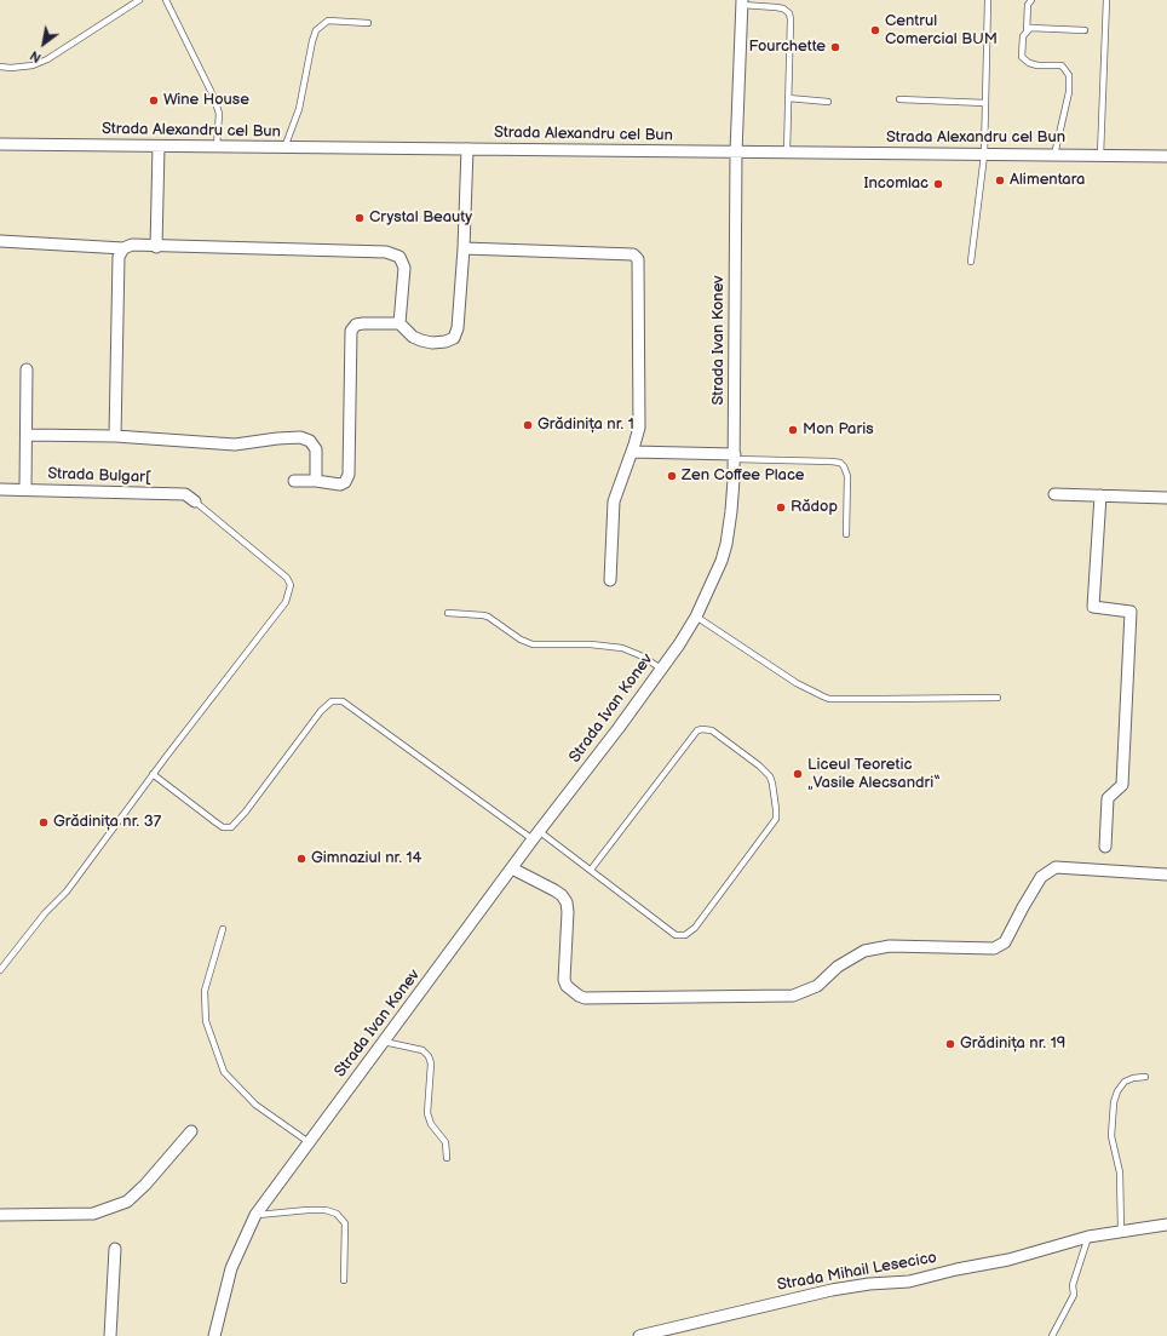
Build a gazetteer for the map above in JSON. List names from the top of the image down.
{
  "streets": {
    "street": [
      "Strada Alexandru cel Bun",
      "Strada Ivan Konev",
      "Strada Bulgar[",
      "Strada Mihail Lesecico"
    ]
  },
  "crossings": [
    ["Strada Alexandru cel Bun", "Strada Ivan Konev"]
  ],
  "places": [
    "Centrul Comercial BUM",
    "Fourchette",
    "Wine House",
    "Alimentara",
    "Incomlac",
    "Crystal Beauty",
    "Grădinița nr. 1",
    "Mon Paris",
    "Zen Coffee Place",
    "Rădop",
    "Liceul Teoretic „Vasile Alecsandri“",
    "Grădinița nr. 37",
    "Gimnaziul nr. 14",
    "Grădinița nr. 19"
  ],
  "north": "bottom left"
}
